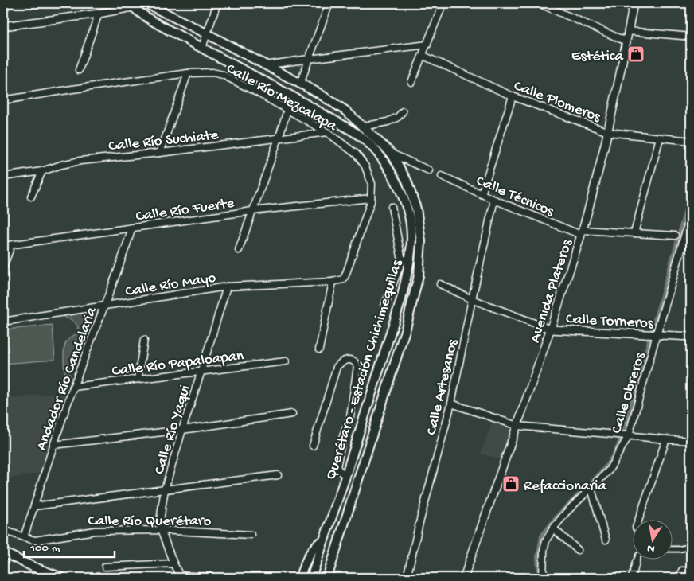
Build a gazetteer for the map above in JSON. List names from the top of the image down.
{
  "streets": {
    "main road": ["Querétaro - Estación Chichimequillas"],
    "street": [
      "Calle Río Mezcalapa",
      "Calle Plomeros",
      "Calle Río Suchiate",
      "Calle Técnicos",
      "Calle Río Fuerte",
      "Calle Río Mayo",
      "Avenida Plateros",
      "Calle Torneros",
      "Calle Río Papaloapan",
      "Andador Río Candelaria",
      "Calle Artesanos",
      "Calle Obreros",
      "Calle Río Yaqui",
      "Calle Río Querétaro"
    ]
  },
  "crossings": [
    ["Calle Río Mezcalapa", "Calle Río Suchiate"],
    ["Calle Río Mezcalapa", "Calle Río Fuerte"],
    ["Calle Río Mezcalapa", "Calle Río Mayo"],
    ["Calle Río Mezcalapa", "Querétaro - Estación Chichimequillas"],
    ["Calle Plomeros", "Avenida Plateros"],
    ["Calle Técnicos", "Avenida Plateros"],
    ["Calle Técnicos", "Calle Artesanos"],
    ["Calle Río Fuerte", "Andador Río Candelaria"],
    ["Calle Río Mayo", "Andador Río Candelaria"],
    ["Calle Río Mayo", "Calle Río Yaqui"],
    ["Avenida Plateros", "Calle Torneros"],
    ["Calle Torneros", "Calle Artesanos"],
    ["Calle Torneros", "Calle Obreros"],
    ["Calle Río Papaloapan", "Andador Río Candelaria"],
    ["Calle Río Papaloapan", "Calle Río Yaqui"],
    ["Andador Río Candelaria", "Calle Río Querétaro"],
    ["Calle Río Yaqui", "Calle Río Querétaro"]
  ],
  "places": {
    "shop": ["Estética", "Refaccionaria"]
  },
  "scale_bar": "100 m",
  "north": "bottom"
}
